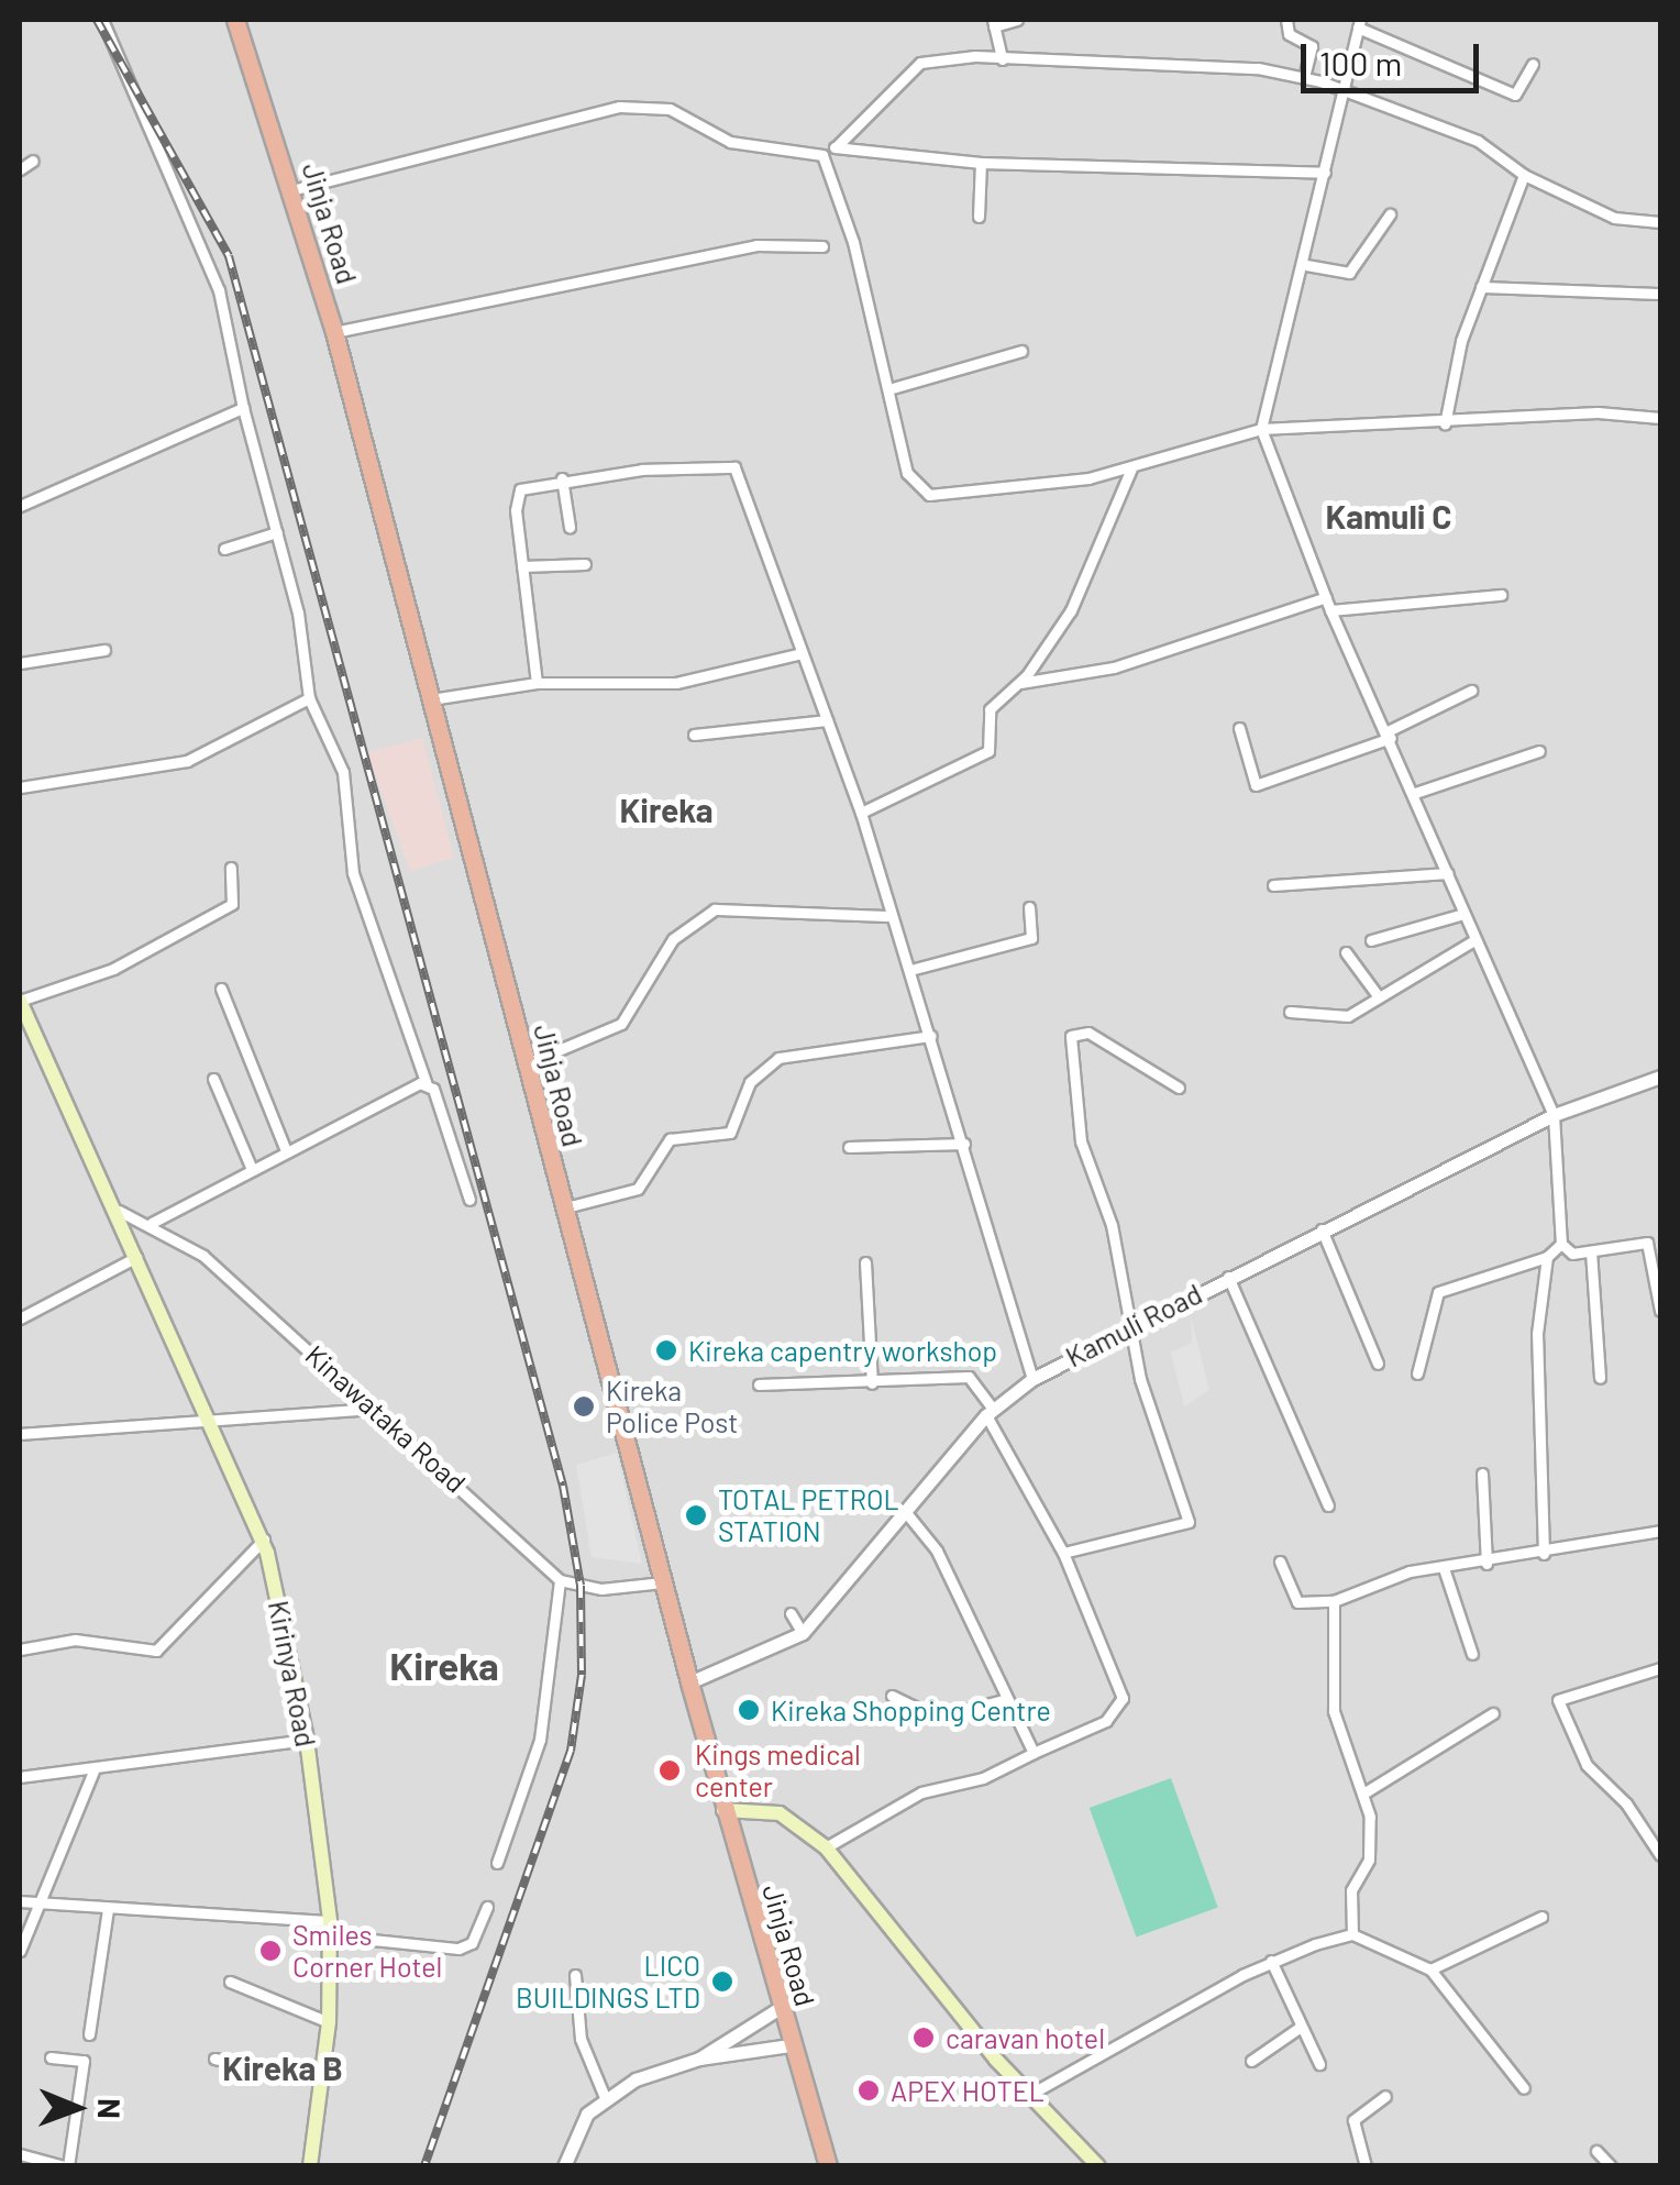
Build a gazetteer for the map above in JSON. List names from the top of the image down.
{
  "streets": {
    "highway": ["Jinja Road"],
    "main road": ["Kirinya Road"],
    "street": ["Kamuli Road", "Kinawataka Road"]
  },
  "crossings": [
    ["Jinja Road", "Kamuli Road"],
    ["Kinawataka Road", "Kirinya Road"]
  ],
  "districts": [
    "Kamuli C",
    "Kireka",
    "Kireka",
    "Kireka B"
  ],
  "places": [
    "Kireka capentry workshop",
    "Kireka Police Post",
    "TOTAL PETROL STATION",
    "Kireka Shopping Centre",
    "Kings medical center",
    "Smiles Corner Hotel",
    "LICO BUILDINGS LTD",
    "caravan hotel",
    "APEX HOTEL"
  ],
  "scale_bar": "100 m",
  "north": "right"
}
